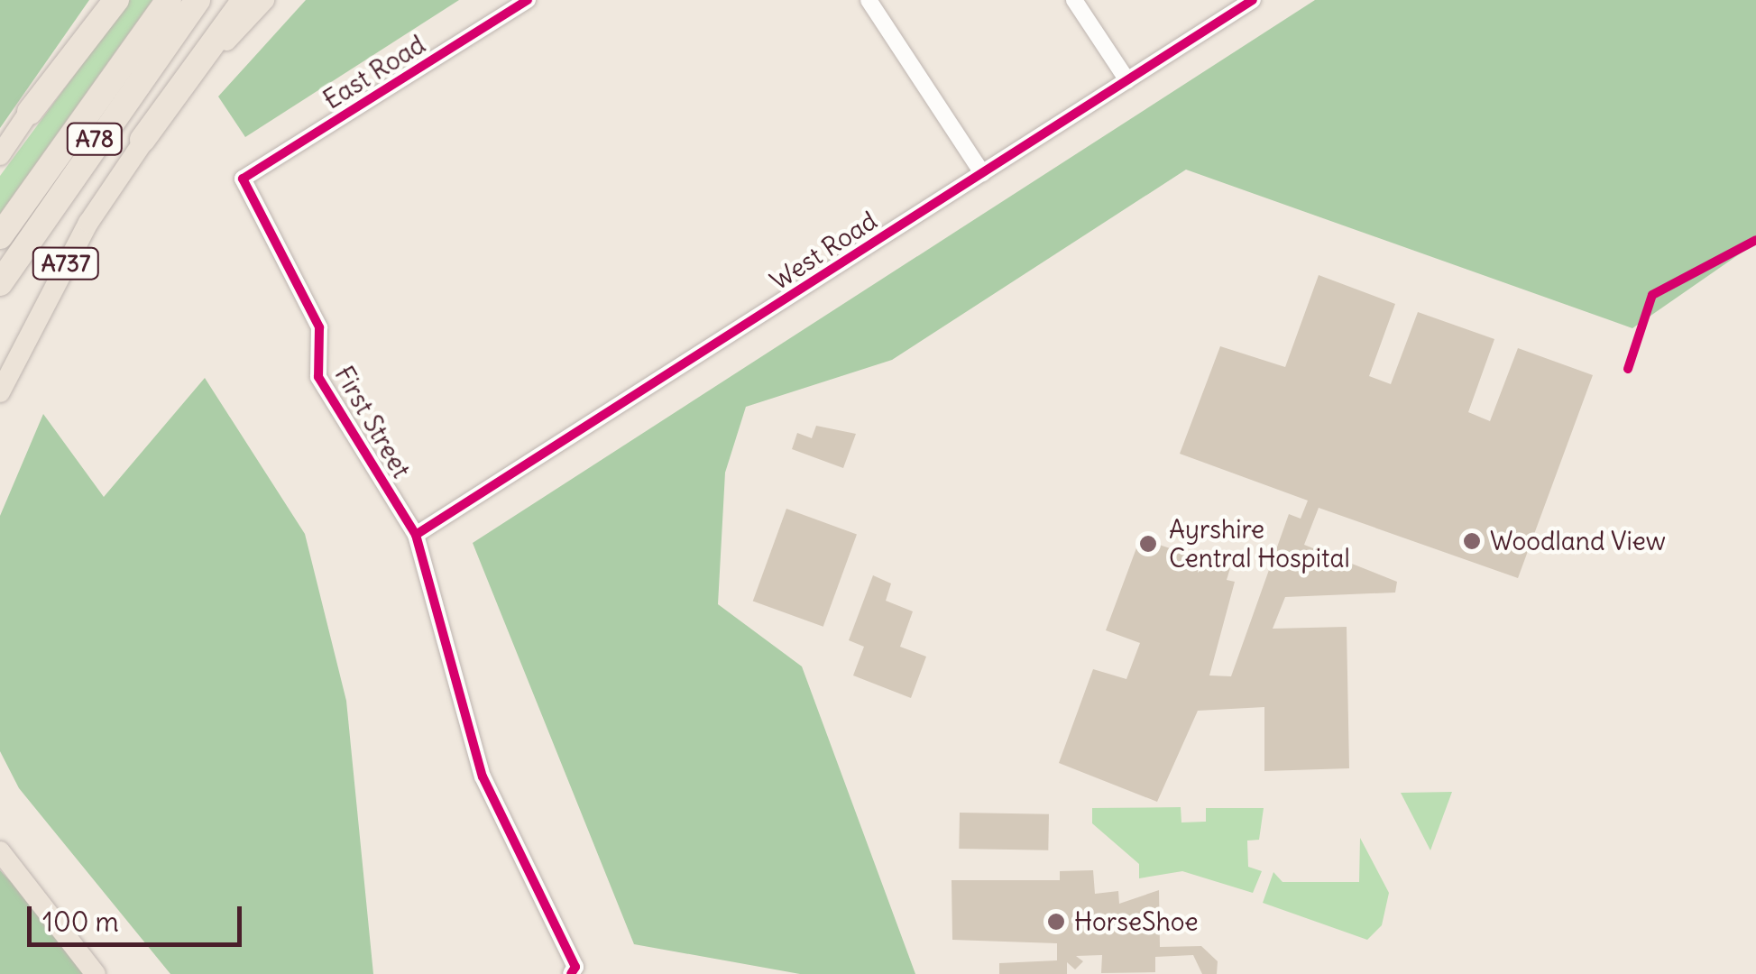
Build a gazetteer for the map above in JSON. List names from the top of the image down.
{
  "streets": {
    "highway": ["A78"],
    "main road": ["A737"],
    "street": ["East Road", "West Road", "First Street"]
  },
  "crossings": [
    ["East Road", "First Street"],
    ["West Road", "First Street"]
  ],
  "places": ["Woodland View", "Ayrshire Central Hospital", "HorseShoe"],
  "scale_bar": "100 m"
}
